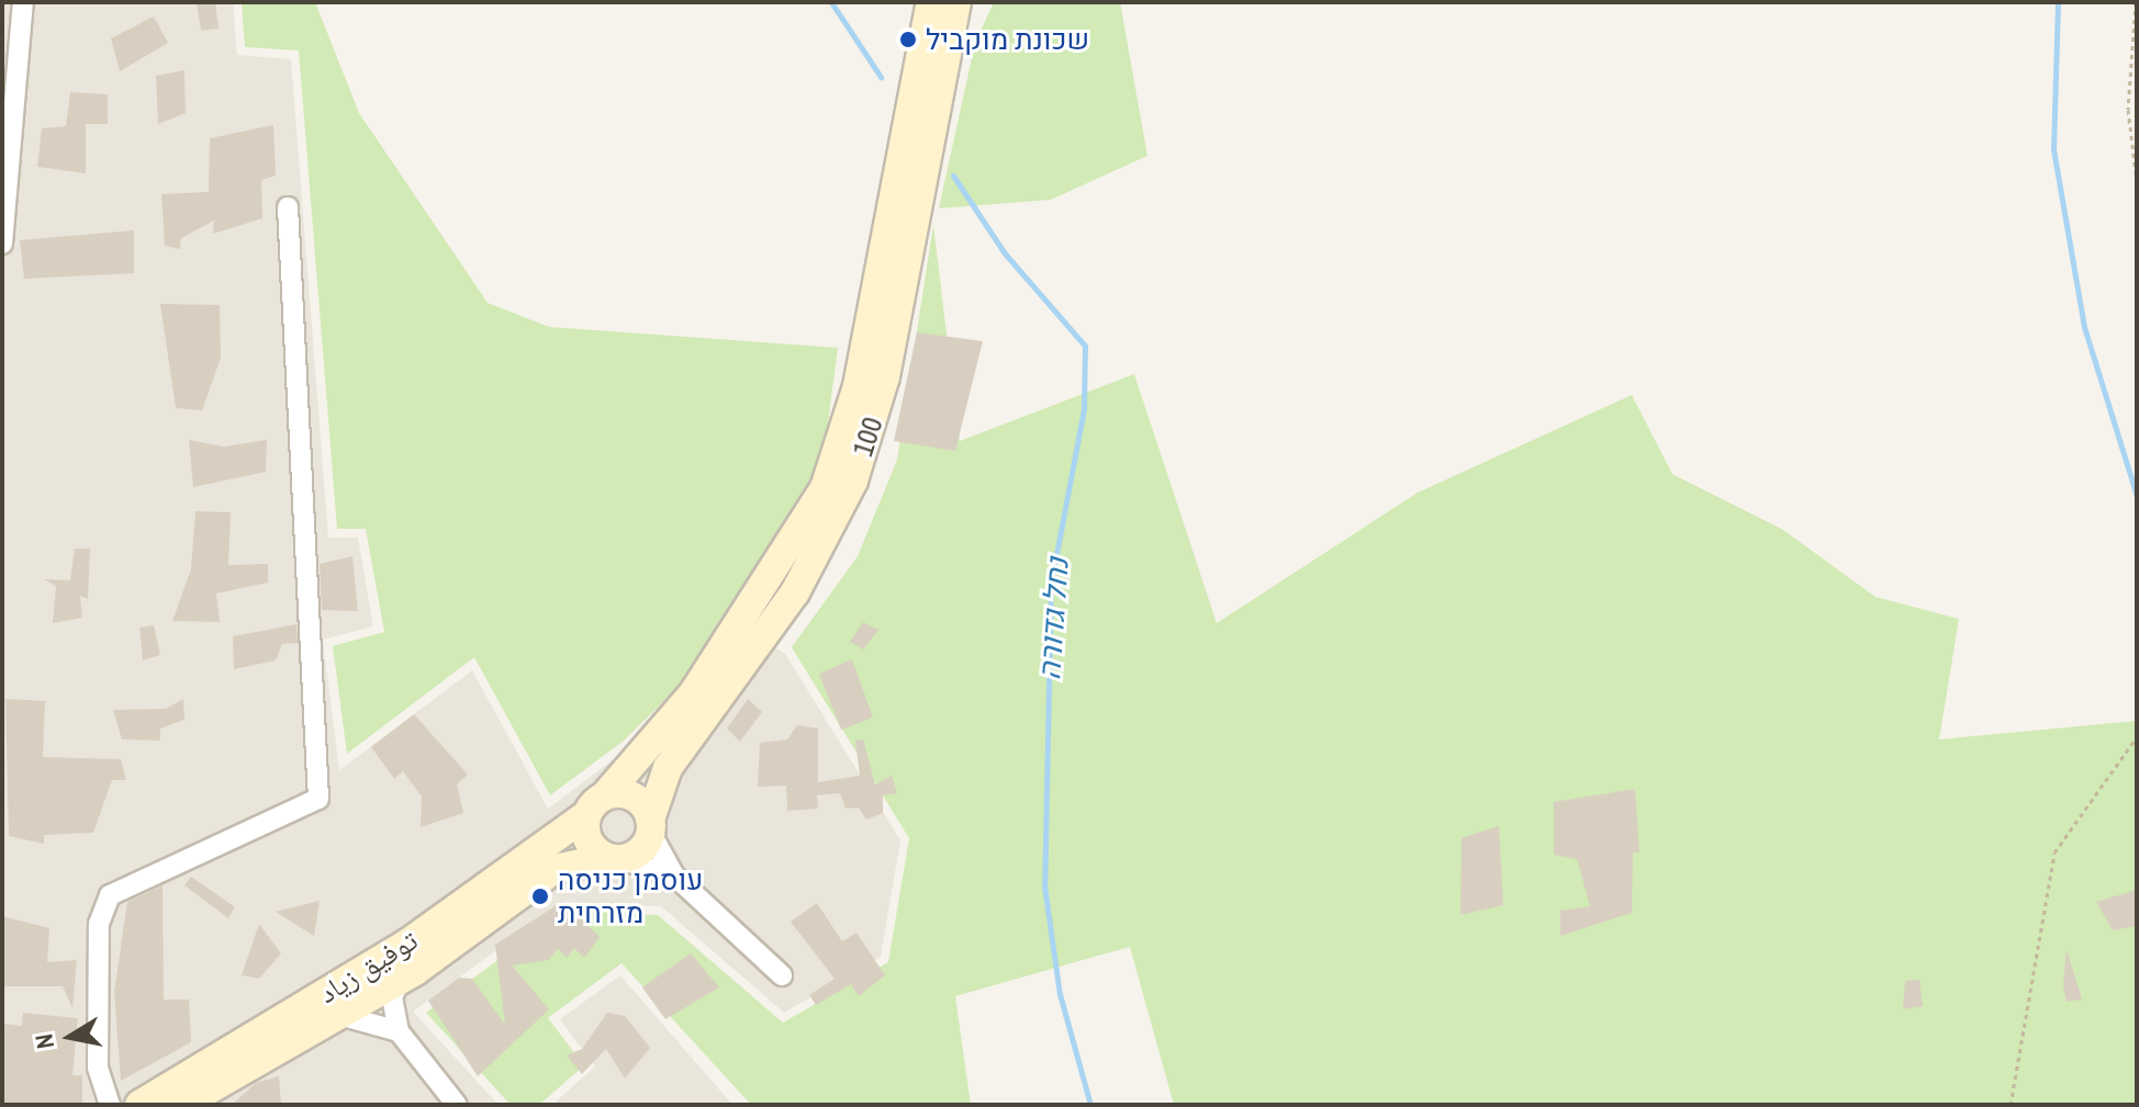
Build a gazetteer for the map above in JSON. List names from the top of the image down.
{
  "streets": {
    "main road": ["100", "توفيق زياد"]
  },
  "crossings": [
    ["100", "توفيق زياد"]
  ],
  "water": ["נחל גדורה"],
  "places": ["שכונת מוקביל", "עוסמן כניסה מזרחית"],
  "north": "left"
}
